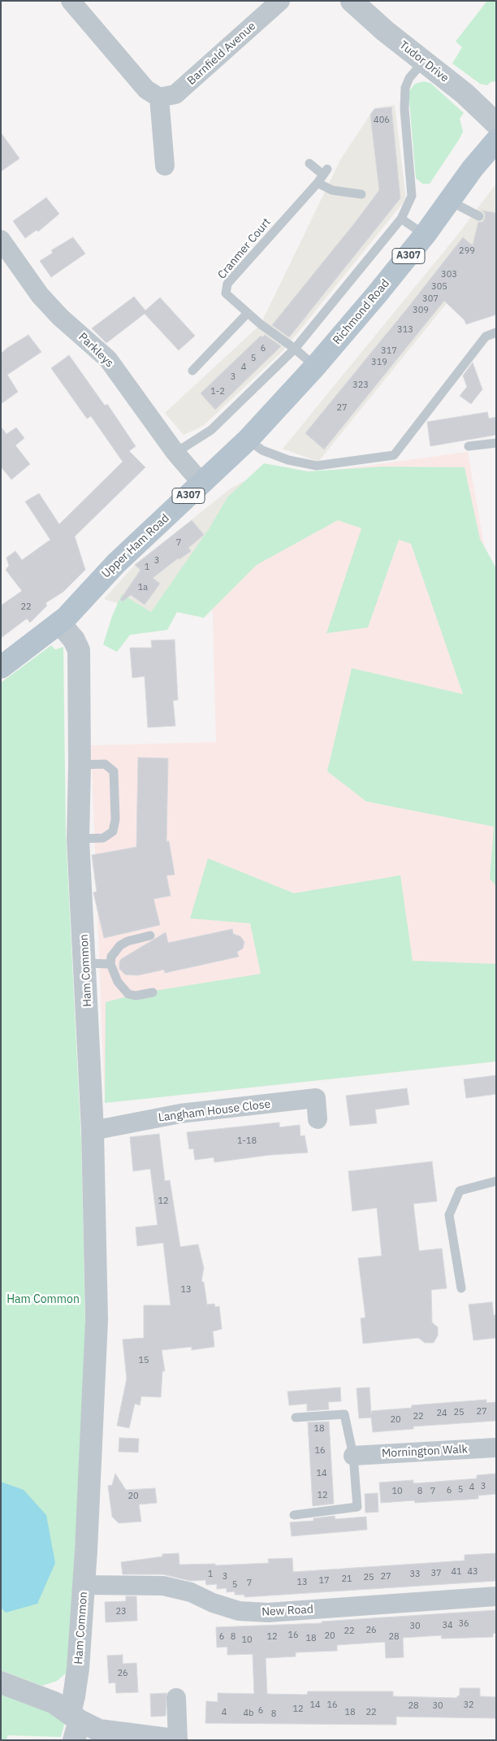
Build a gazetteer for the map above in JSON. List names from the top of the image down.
{
  "streets": {
    "main road": ["A307", "Richmond Road", "Upper Ham Road"],
    "street": [
      "Barnfield Avenue",
      "Tudor Drive",
      "Parkleys",
      "Ham Common",
      "Langham House Close",
      "Mornington Walk",
      "New Road"
    ],
    "lane": ["Cranmer Court"]
  },
  "crossings": [
    ["Cranmer Court", "Richmond Road"],
    ["Cranmer Court", "Upper Ham Road"],
    ["Richmond Road", "Upper Ham Road"],
    ["Parkleys", "Upper Ham Road"],
    ["Upper Ham Road", "Ham Common"],
    ["Ham Common", "Langham House Close"],
    ["Ham Common", "New Road"]
  ],
  "parks": ["Ham Common"],
  "house_numbers": [
    "406",
    "299",
    "303",
    "305",
    "307",
    "309",
    "313",
    "6",
    "317",
    "5",
    "319",
    "4",
    "3",
    "323",
    "1-2",
    "27",
    "7",
    "3",
    "1",
    "1a",
    "22",
    "1-18",
    "12",
    "13",
    "15",
    "27",
    "25",
    "24",
    "22",
    "20",
    "18",
    "16",
    "14",
    "3",
    "4",
    "5",
    "6",
    "10",
    "8",
    "7",
    "12",
    "20",
    "41",
    "43",
    "37",
    "1",
    "33",
    "3",
    "27",
    "25",
    "21",
    "17",
    "13",
    "7",
    "5",
    "23",
    "36",
    "34",
    "30",
    "26",
    "22",
    "16",
    "20",
    "6",
    "8",
    "12",
    "28",
    "18",
    "10",
    "26",
    "14",
    "16",
    "32",
    "28",
    "30",
    "12",
    "6",
    "4",
    "18",
    "22",
    "4b",
    "8"
  ]
}
